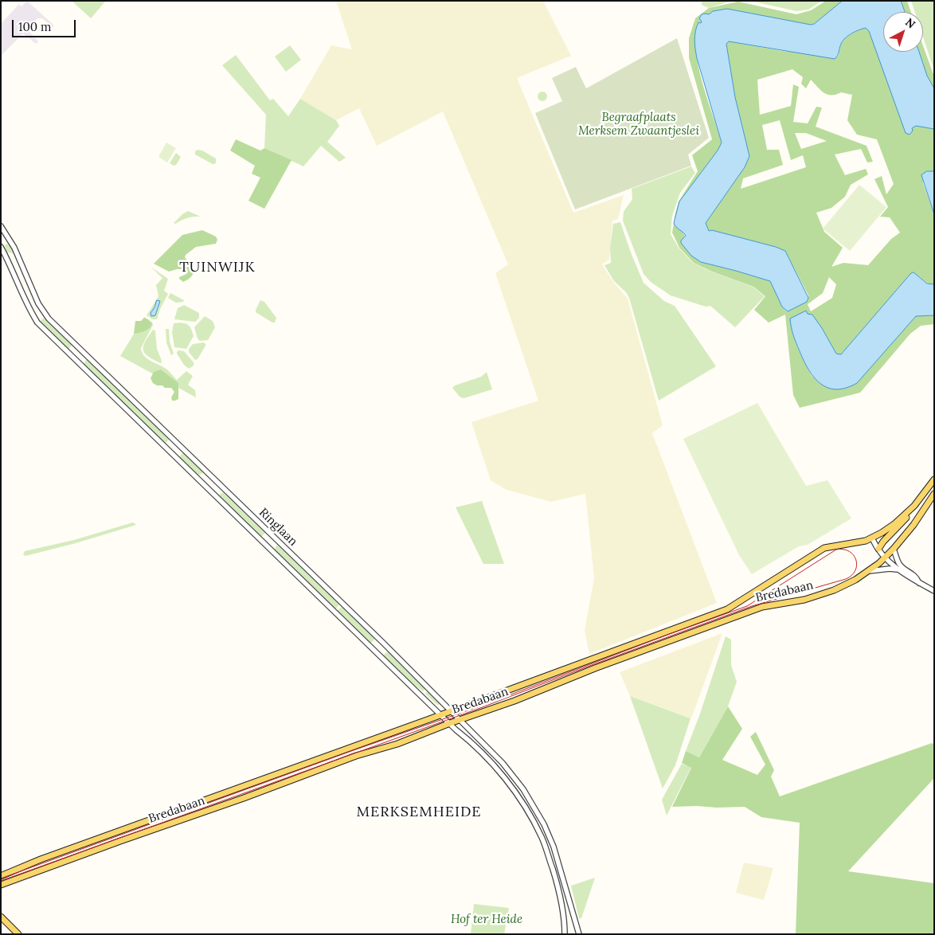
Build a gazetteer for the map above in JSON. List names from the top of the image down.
{
  "streets": {
    "main road": ["Bredabaan"],
    "street": ["Ringlaan"]
  },
  "crossings": [
    ["Ringlaan", "Bredabaan"]
  ],
  "districts": ["TUINWIJK", "MERKSEMHEIDE"],
  "parks": ["Begraafplaats Merksem Zwaantjeslei", "Hof ter Heide"],
  "scale_bar": "100 m",
  "north": "top right"
}
